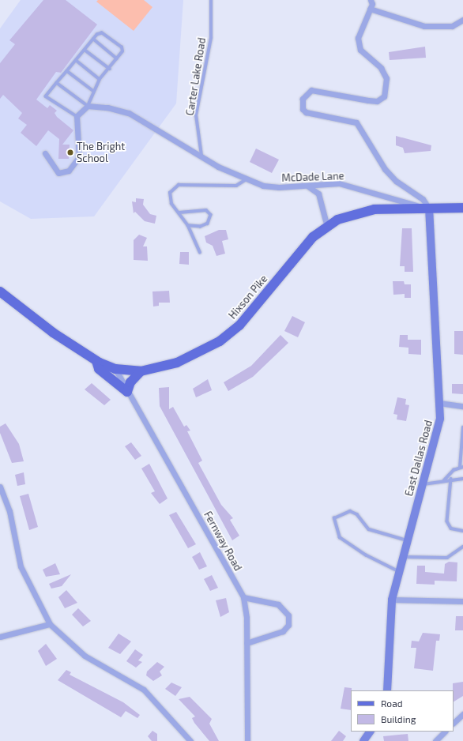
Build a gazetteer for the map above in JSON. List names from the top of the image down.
{
  "streets": {
    "main road": ["Hixson Pike"],
    "street": ["McDade Lane", "East Dallas Road", "Fernway Road"],
    "lane": ["Carter Lake Road"]
  },
  "crossings": [
    ["Carter Lake Road", "McDade Lane"],
    ["McDade Lane", "Hixson Pike"],
    ["McDade Lane", "East Dallas Road"],
    ["Hixson Pike", "East Dallas Road"],
    ["Hixson Pike", "Fernway Road"]
  ],
  "places": ["The Bright School"],
  "legend": ["Road", "Building"]
}
